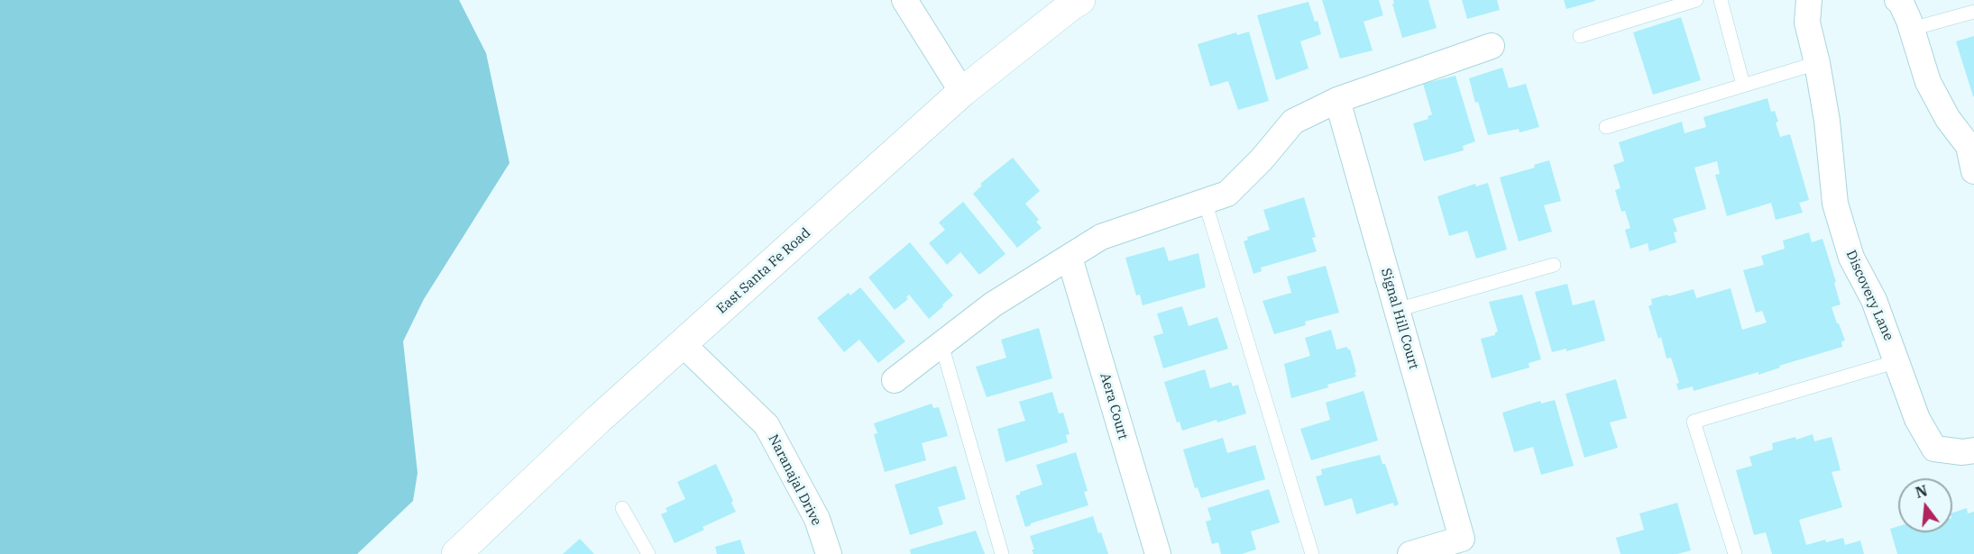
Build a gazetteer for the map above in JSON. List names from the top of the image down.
{
  "streets": {
    "street": [
      "East Santa Fe Road",
      "Discovery Lane",
      "Signal Hill Court",
      "Aera Court",
      "Naranajal Drive"
    ]
  },
  "crossings": [
    ["East Santa Fe Road", "Naranajal Drive"]
  ],
  "north": "top"
}
